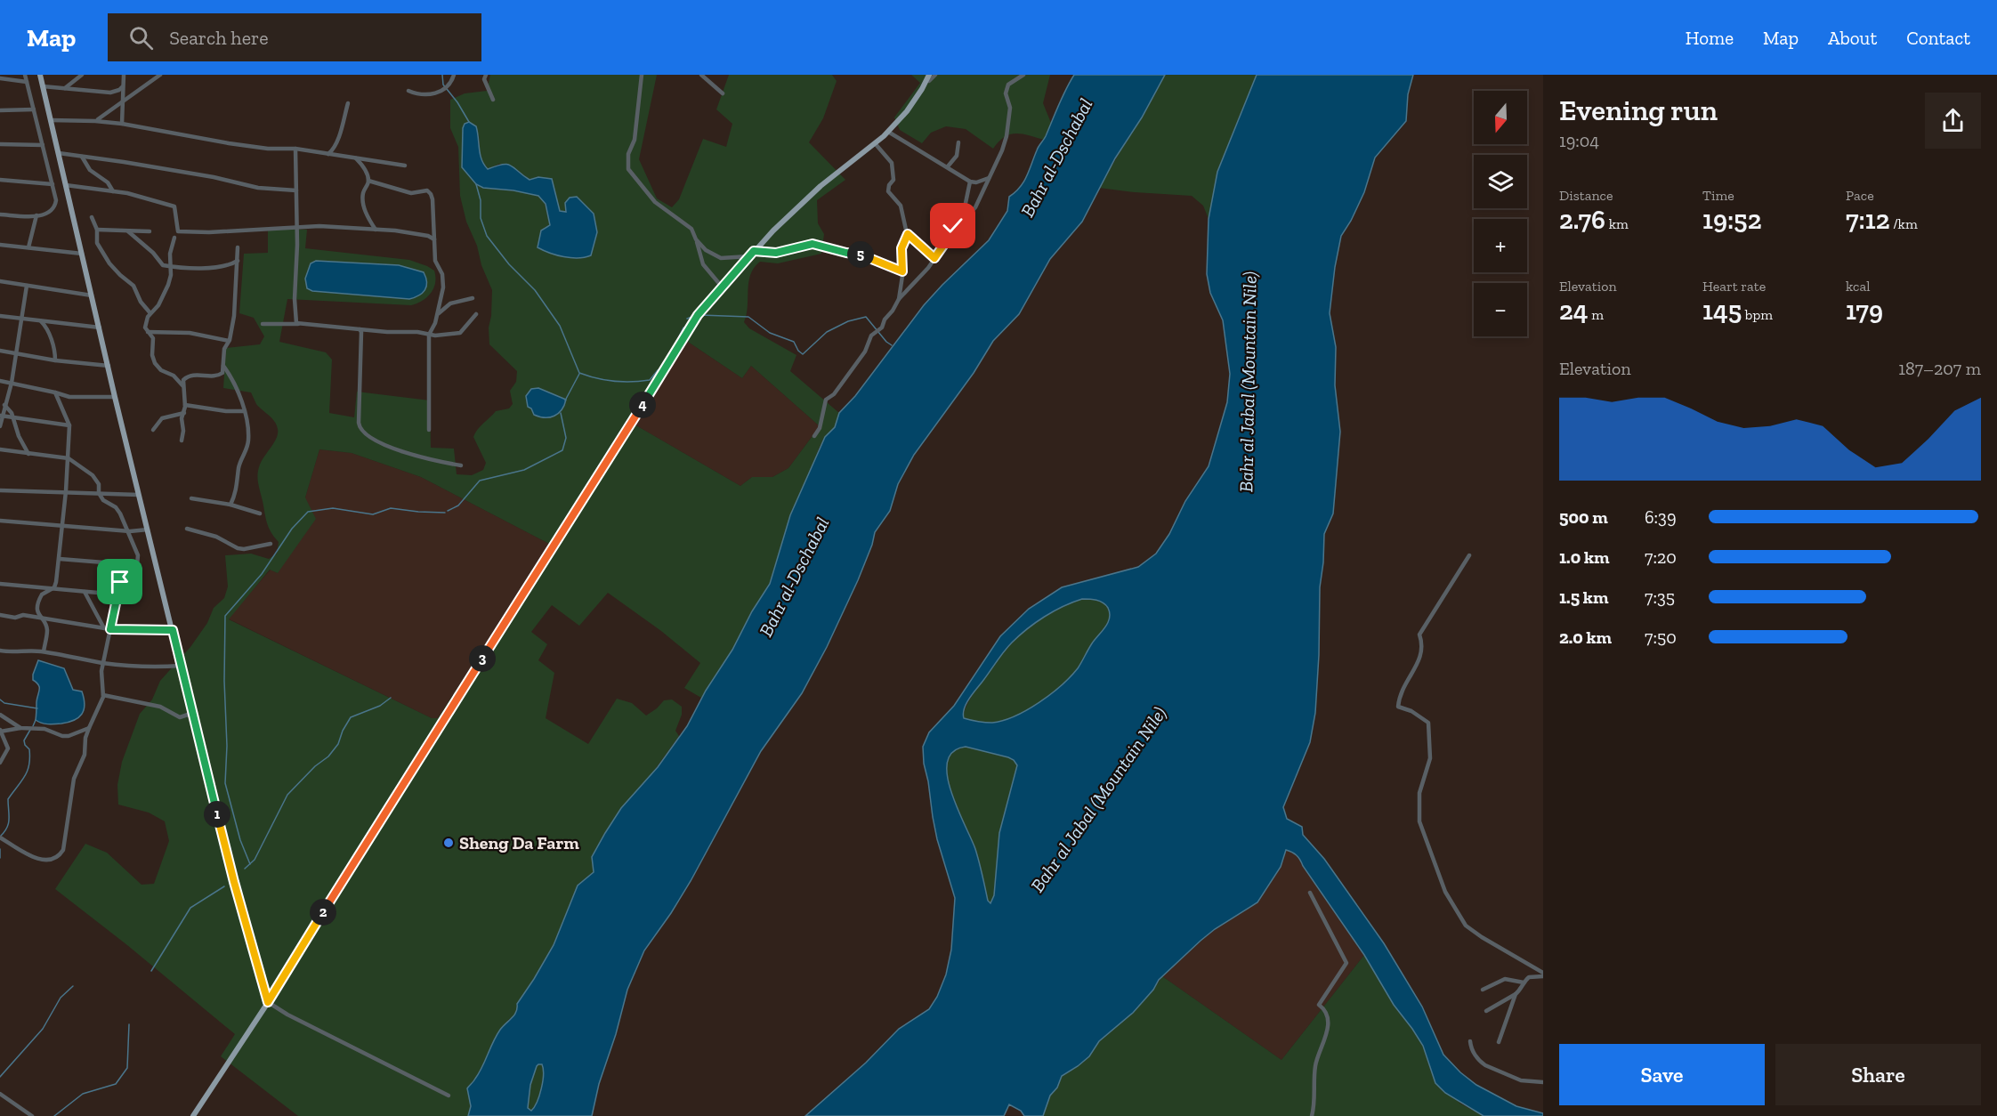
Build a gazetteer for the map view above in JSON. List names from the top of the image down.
{
  "water": ["Bahr al-Dschabal", "Bahr al Jabal (Mountain Nile)"],
  "places": ["Sheng Da Farm"],
  "north": "bottom",
  "page": {
    "header": "Map",
    "search": "Search here",
    "nav": [
      "Home",
      "Map",
      "About",
      "Contact"
    ],
    "heading": ["Evening run", "19:04"],
    "map_buttons": ["+", "−"],
    "stats": [
      ["Distance", "2.76 km"],
      ["Time", "19:52"],
      ["Pace", "7:12 /km"],
      ["Elevation", "24 m"],
      ["Heart rate", "145 bpm"],
      ["kcal", "179"]
    ],
    "pins": [
      "5",
      "4",
      "3",
      "1",
      "2"
    ],
    "chart": ["Elevation", "187–207 m"],
    "list": [
      {
        "name": "500 m",
        "note": "6:39"
      },
      {
        "name": "1.0 km",
        "note": "7:20"
      },
      {
        "name": "1.5 km",
        "note": "7:35"
      },
      {
        "name": "2.0 km",
        "note": "7:50"
      }
    ],
    "buttons": ["Save", "Share"]
  }
}
